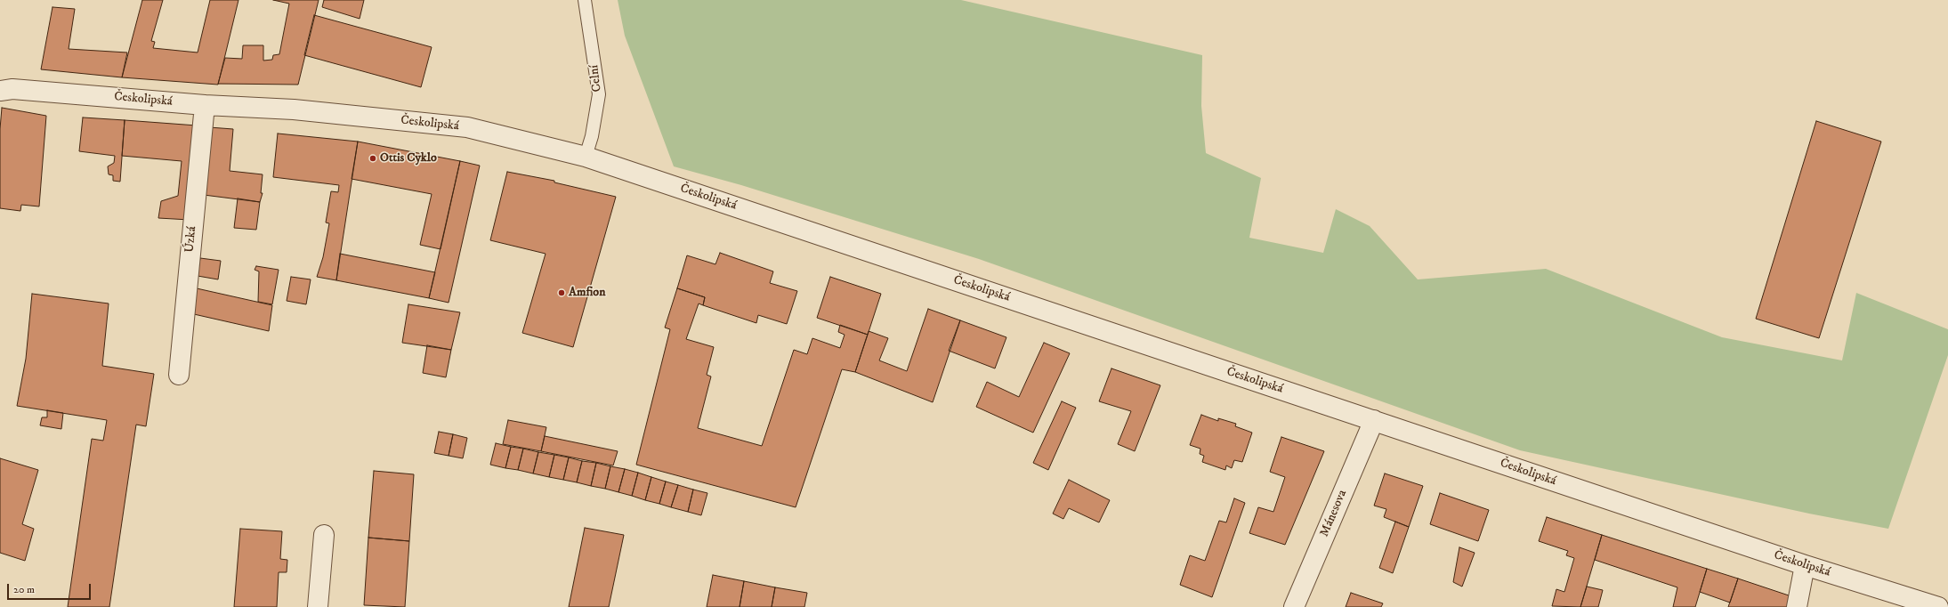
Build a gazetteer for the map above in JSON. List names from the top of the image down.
{
  "streets": {
    "street": ["Českolipská", "Úzká", "Mánesova"],
    "lane": ["Celní"]
  },
  "crossings": [
    ["Celní", "Českolipská"],
    ["Českolipská", "Úzká"],
    ["Českolipská", "Mánesova"]
  ],
  "places": ["Ottis Cyklo", "Amfion"],
  "scale_bar": "20 m"
}
